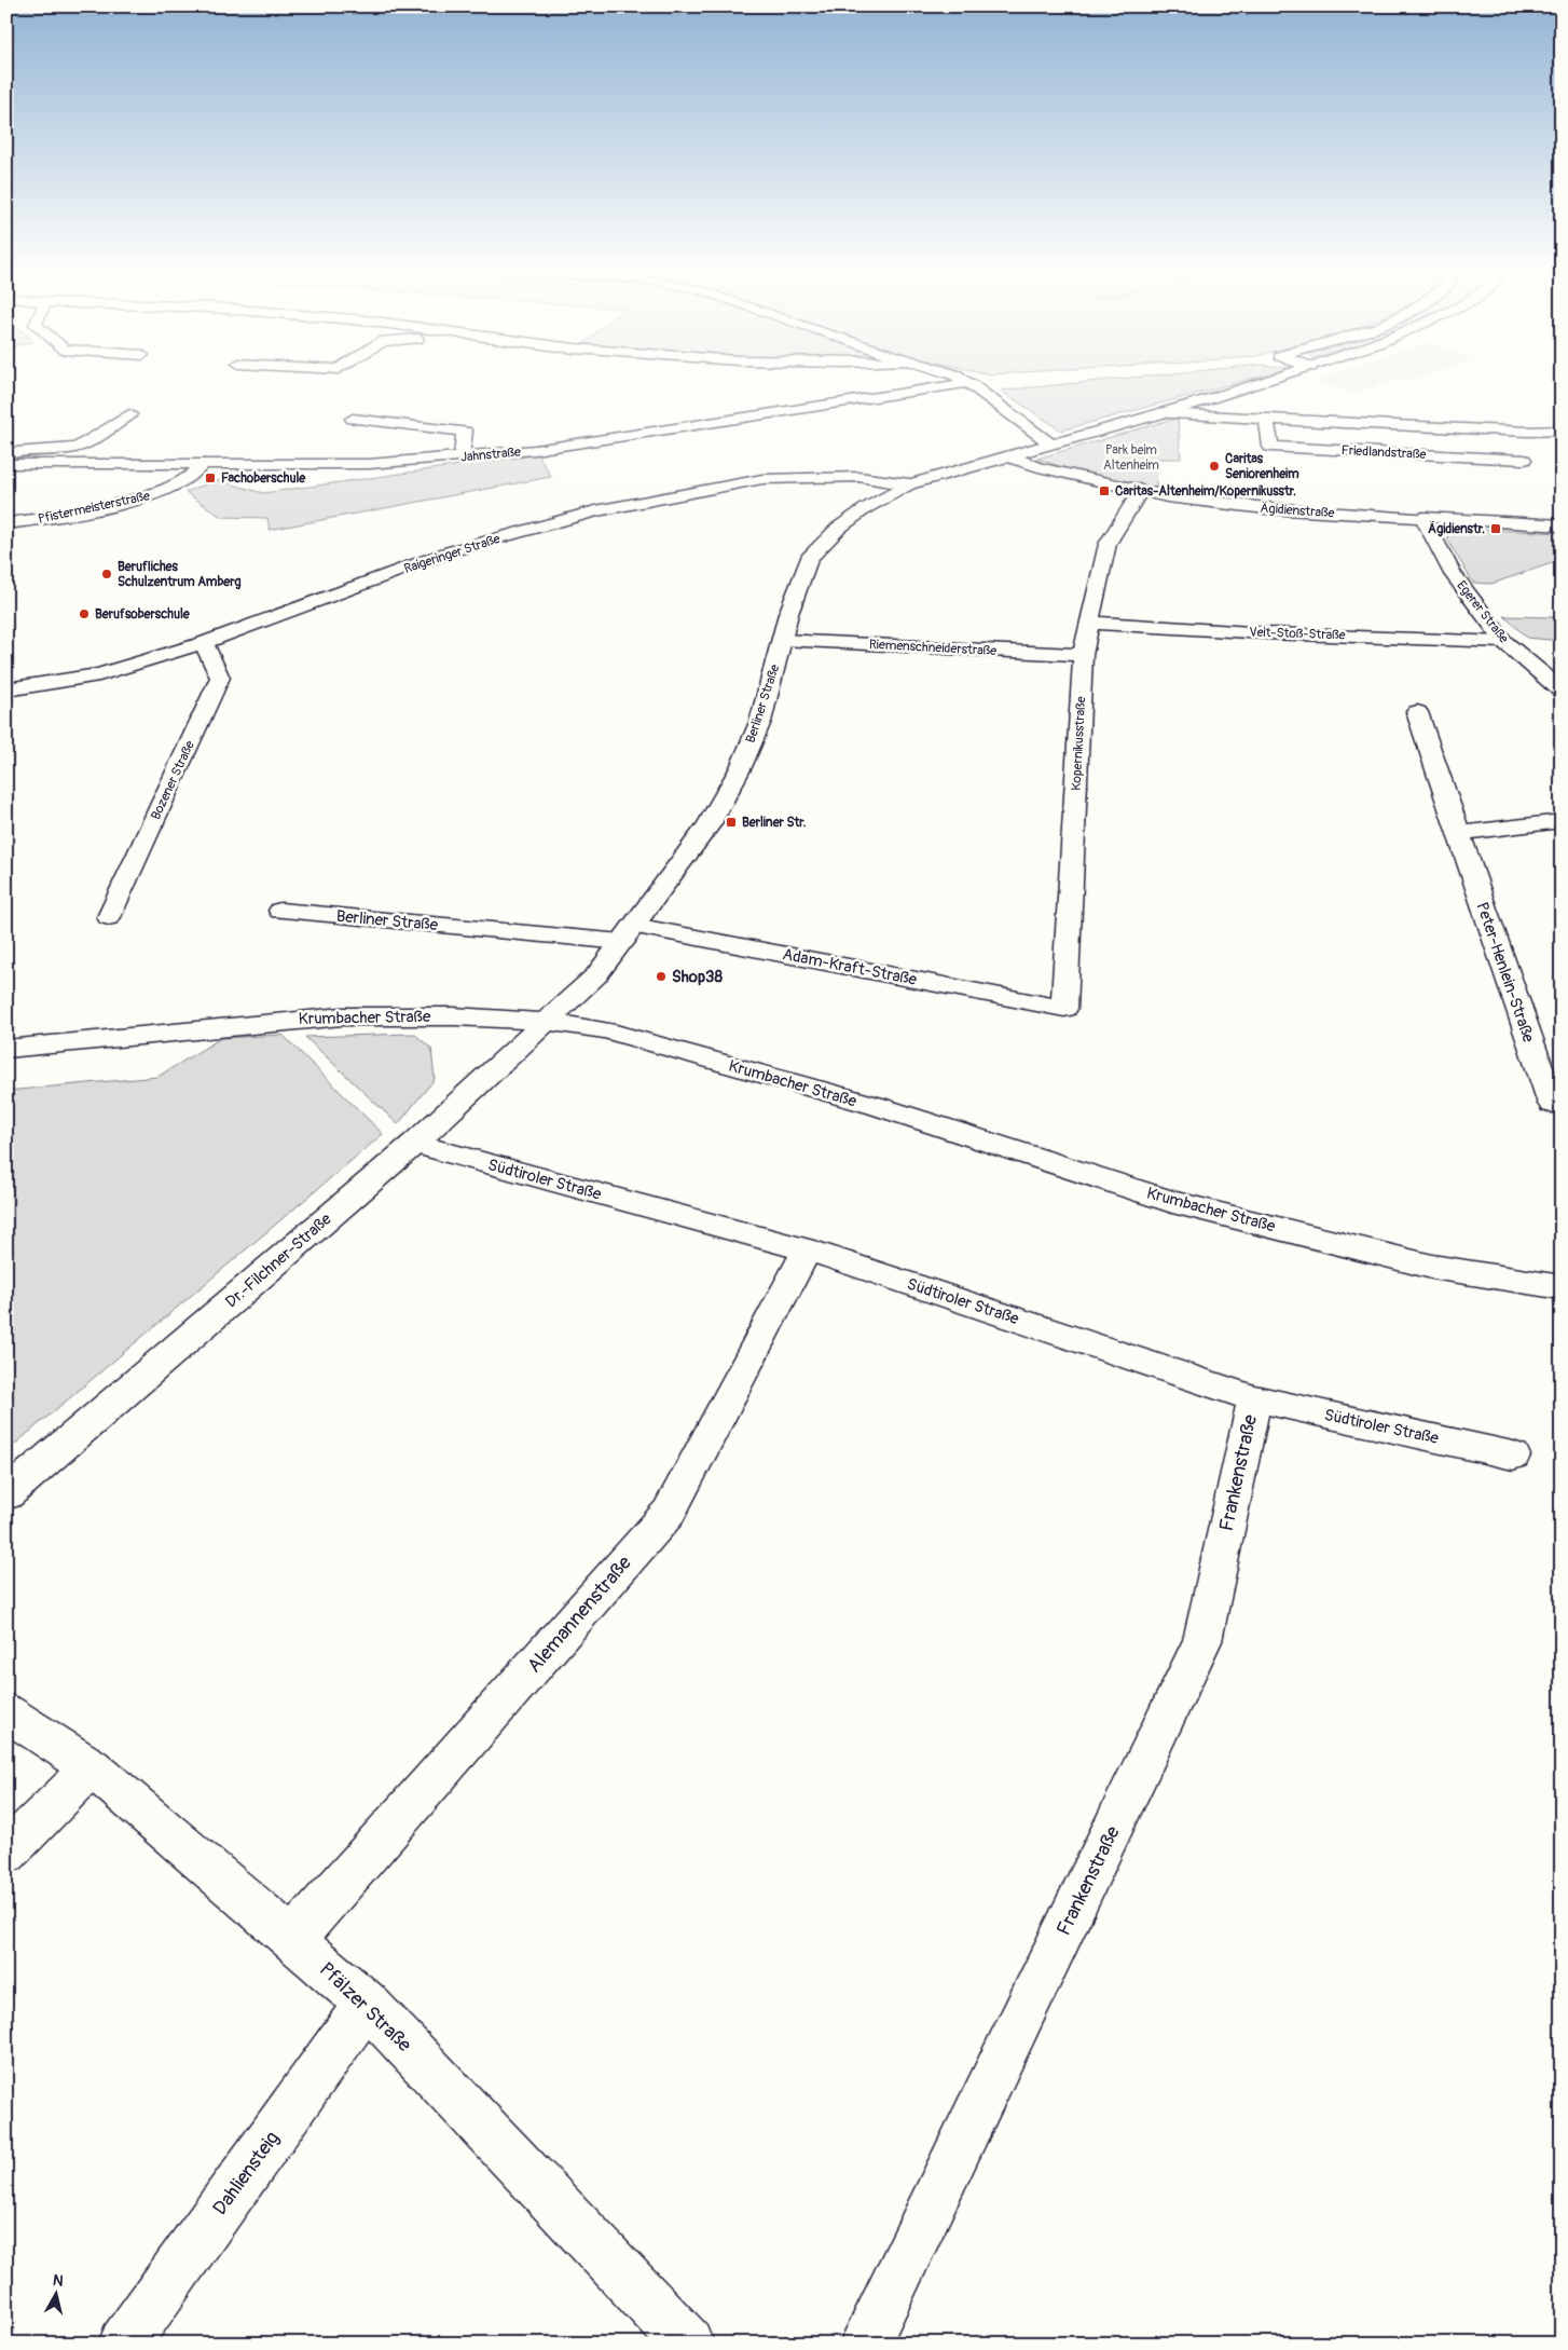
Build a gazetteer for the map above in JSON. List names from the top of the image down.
{
  "streets": {
    "street": [
      "Friedlandstraße",
      "Jahnstraße",
      "Pfistermeisterstraße",
      "Ägidienstraße",
      "Raigeringer Straße",
      "Egerer Straße",
      "Veit-Stoß-Straße",
      "Riemenschneiderstraße",
      "Berliner Straße",
      "Kopernikusstraße",
      "Bozener Straße",
      "Adam-Kraft-Straße",
      "Peter-Henlein-Straße",
      "Krumbacher Straße",
      "Südtiroler Straße",
      "Dr.-Filchner-Straße",
      "Frankenstraße",
      "Alemannenstraße",
      "Pfälzer Straße",
      "Dahliensteig"
    ]
  },
  "crossings": [
    ["Jahnstraße", "Pfistermeisterstraße"],
    ["Ägidienstraße", "Egerer Straße"],
    ["Ägidienstraße", "Kopernikusstraße"],
    ["Raigeringer Straße", "Berliner Straße"],
    ["Raigeringer Straße", "Bozener Straße"],
    ["Egerer Straße", "Veit-Stoß-Straße"],
    ["Veit-Stoß-Straße", "Kopernikusstraße"],
    ["Riemenschneiderstraße", "Berliner Straße"],
    ["Riemenschneiderstraße", "Kopernikusstraße"],
    ["Berliner Straße", "Adam-Kraft-Straße"],
    ["Berliner Straße", "Krumbacher Straße"],
    ["Berliner Straße", "Dr.-Filchner-Straße"],
    ["Kopernikusstraße", "Adam-Kraft-Straße"],
    ["Krumbacher Straße", "Dr.-Filchner-Straße"],
    ["Südtiroler Straße", "Dr.-Filchner-Straße"],
    ["Südtiroler Straße", "Frankenstraße"],
    ["Südtiroler Straße", "Alemannenstraße"],
    ["Alemannenstraße", "Pfälzer Straße"],
    ["Pfälzer Straße", "Dahliensteig"]
  ],
  "parks": ["Park beim Altenheim"],
  "places": {
    "other": [
      "Caritas Seniorenheim",
      "Berufliches Schulzentrum Amberg",
      "Berufsoberschule",
      "Shop38"
    ],
    "transit": [
      "Fachoberschule",
      "Caritas-Altenheim/Kopernikusstr.",
      "Ägidienstr.",
      "Berliner Str."
    ]
  },
  "north": "top"
}
